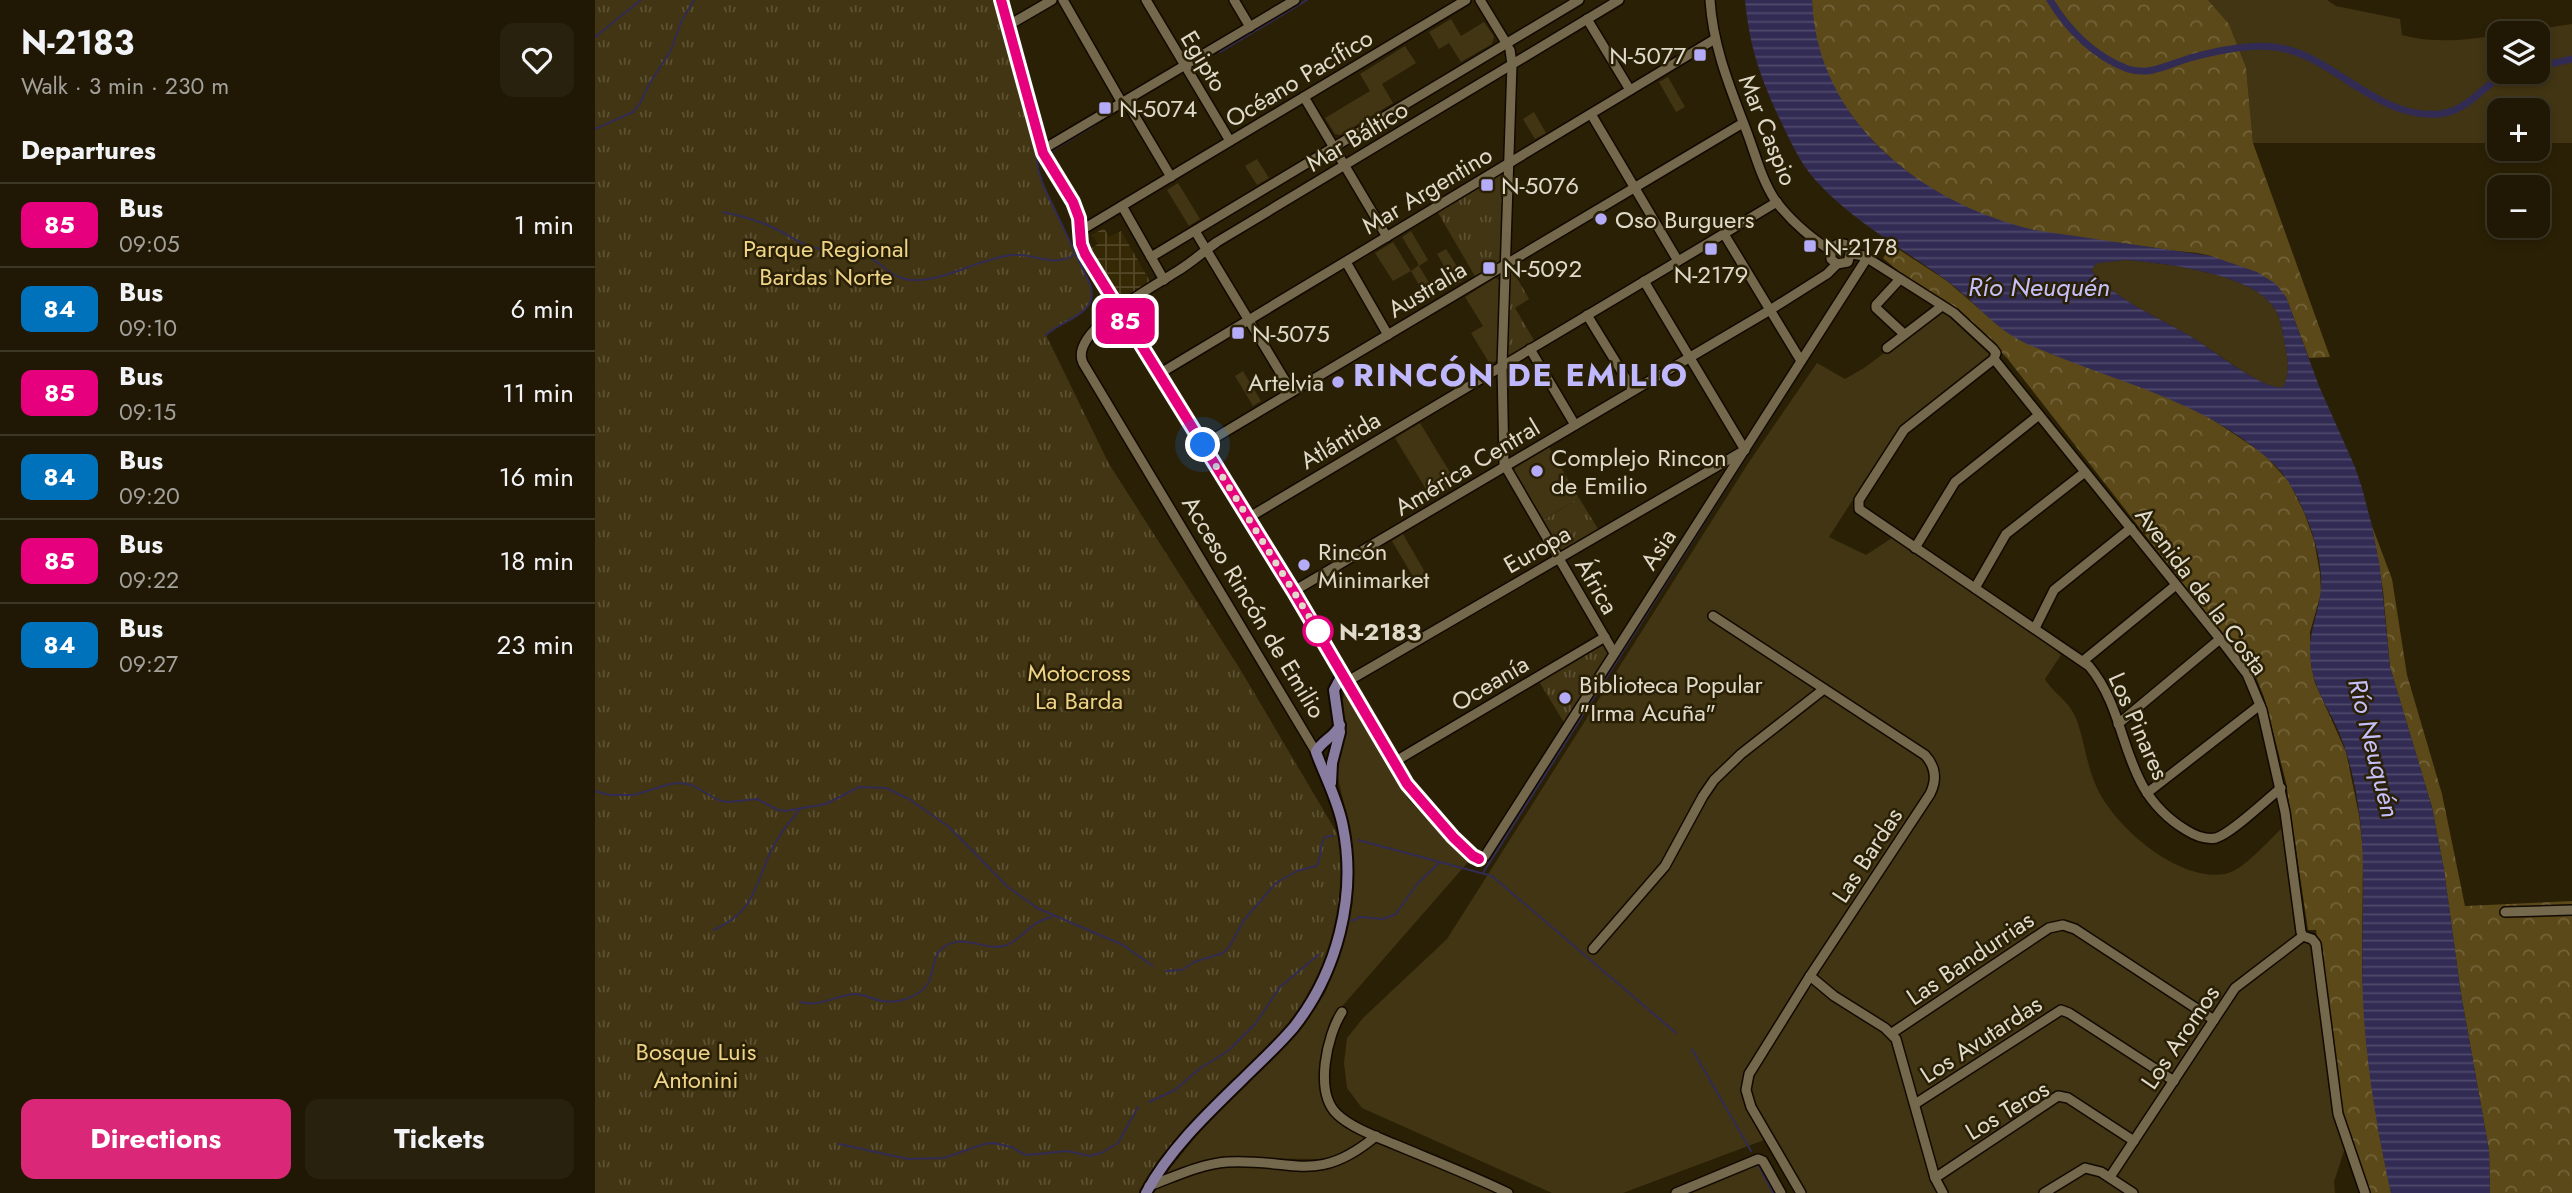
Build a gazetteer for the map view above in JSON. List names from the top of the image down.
{
  "streets": {
    "main road": ["Acceso Rincón de Emilio"],
    "street": [
      "Egipto",
      "Océano Pacífico",
      "Mar Caspio",
      "Mar Báltico",
      "Mar Argentino",
      "Australia",
      "Atlántida",
      "América Central",
      "Europa",
      "Asia",
      "África",
      "Avenida de la Costa",
      "Oceanía",
      "Los Pinares",
      "Las Bardas",
      "Las Bandurrias",
      "Los Aromos",
      "Los Avutardas",
      "Los Teros"
    ]
  },
  "crossings": [
    ["Egipto", "Océano Pacífico"],
    ["Mar Caspio", "Mar Argentino"],
    ["Mar Caspio", "Australia"],
    ["Mar Caspio", "Atlántida"],
    ["Mar Caspio", "América Central"],
    ["Mar Caspio", "Avenida de la Costa"],
    ["Mar Báltico", "Acceso Rincón de Emilio"],
    ["América Central", "África"],
    ["América Central", "Avenida de la Costa"],
    ["Europa", "Asia"],
    ["Europa", "África"],
    ["Europa", "Acceso Rincón de Emilio"],
    ["Asia", "África"],
    ["Asia", "Avenida de la Costa"],
    ["Asia", "Oceanía"],
    ["África", "Oceanía"],
    ["Avenida de la Costa", "Los Pinares"],
    ["Avenida de la Costa", "Los Aromos"],
    ["Las Bandurrias", "Los Aromos"],
    ["Los Aromos", "Los Avutardas"],
    ["Los Aromos", "Los Teros"]
  ],
  "districts": ["RINCÓN DE EMILIO"],
  "water": ["Río Neuquén"],
  "parks": ["Parque Regional Bardas Norte", "Motocross La Barda", "Bosque Luis Antonini"],
  "places": {
    "transit": [
      "N-5077",
      "N-5074",
      "N-5076",
      "N-2178",
      "N-2179",
      "N-5092",
      "N-5075"
    ],
    "other": [
      "Oso Burguers",
      "Artelvia",
      "Complejo Rincon de Emilio",
      "Rincón Minimarket",
      "N-2183",
      "Biblioteca Popular \"Irma Acuña\""
    ]
  },
  "lines": ["bus line 85"],
  "page": {
    "heading": [
      ["N-2183", "Walk · 3 min · 230 m"],
      "Departures"
    ],
    "on_map": "85",
    "map_buttons": ["+", "−"],
    "list": [
      {
        "mark": "85",
        "name": "Bus",
        "note": "09:05",
        "value": "1 min"
      },
      {
        "mark": "84",
        "name": "Bus",
        "note": "09:10",
        "value": "6 min"
      },
      {
        "mark": "85",
        "name": "Bus",
        "note": "09:15",
        "value": "11 min"
      },
      {
        "mark": "84",
        "name": "Bus",
        "note": "09:20",
        "value": "16 min"
      },
      {
        "mark": "85",
        "name": "Bus",
        "note": "09:22",
        "value": "18 min"
      },
      {
        "mark": "84",
        "name": "Bus",
        "note": "09:27",
        "value": "23 min"
      }
    ],
    "buttons": ["Directions", "Tickets"]
  }
}
